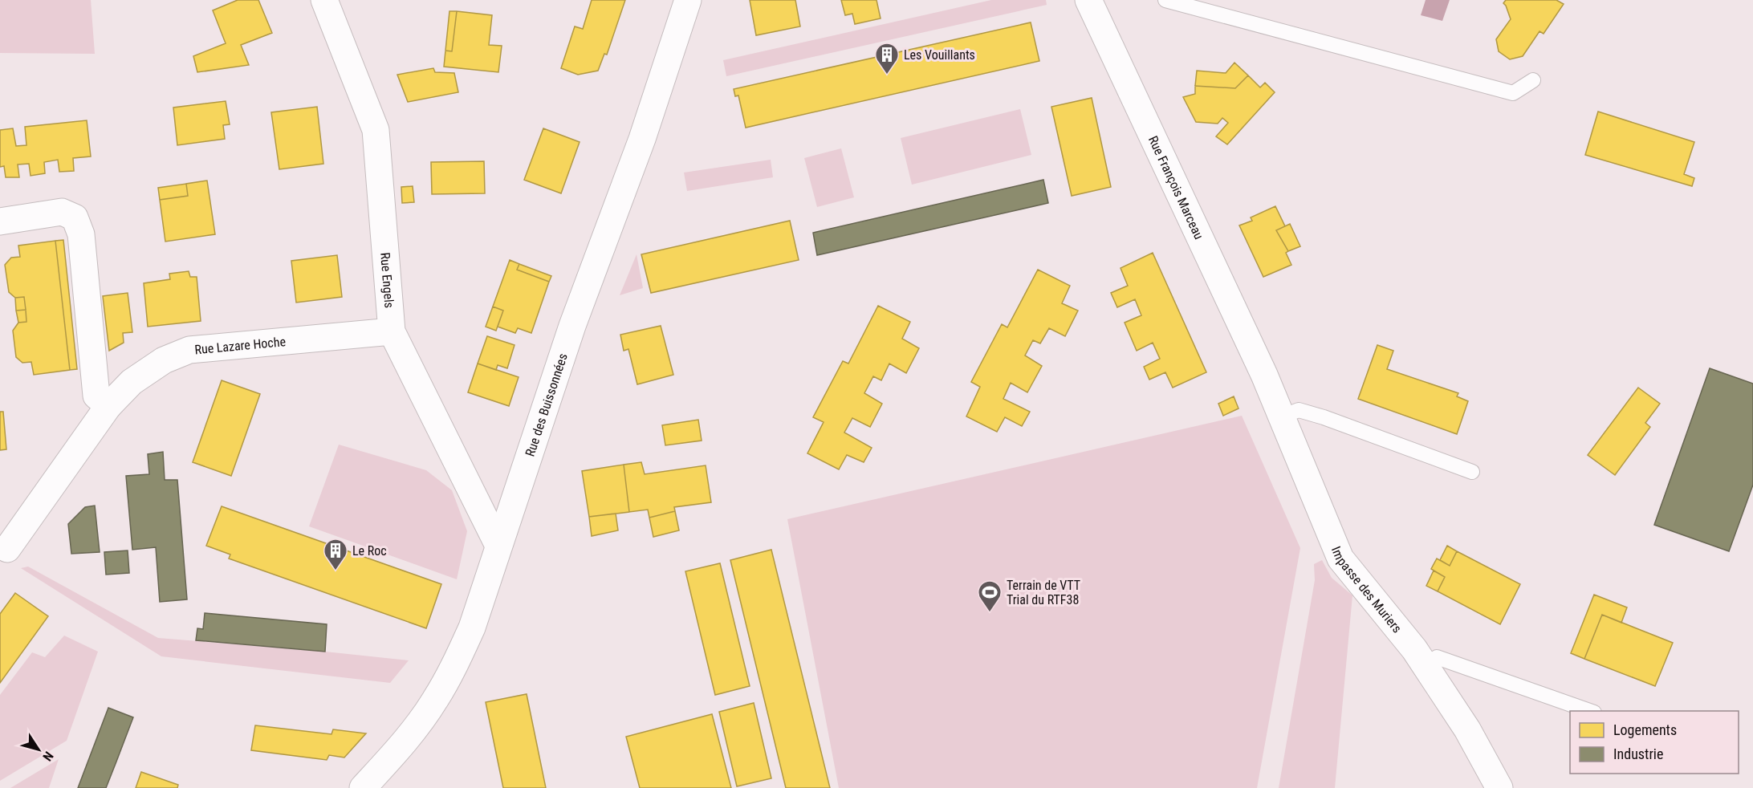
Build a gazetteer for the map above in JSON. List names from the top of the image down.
{
  "streets": {
    "street": [
      "Rue François Marceau",
      "Rue Engels",
      "Rue Lazare Hoche",
      "Rue des Buissonnées",
      "Impasse des Muriers"
    ]
  },
  "crossings": [
    ["Rue François Marceau", "Impasse des Muriers"],
    ["Rue Engels", "Rue Lazare Hoche"],
    ["Rue Engels", "Rue des Buissonnées"]
  ],
  "places": {
    "building": ["Les Vouillants", "Le Roc"],
    "sports": ["Terrain de VTT Trial du RTF38"]
  },
  "legend": ["Logements", "Industrie"],
  "north": "bottom right"
}
